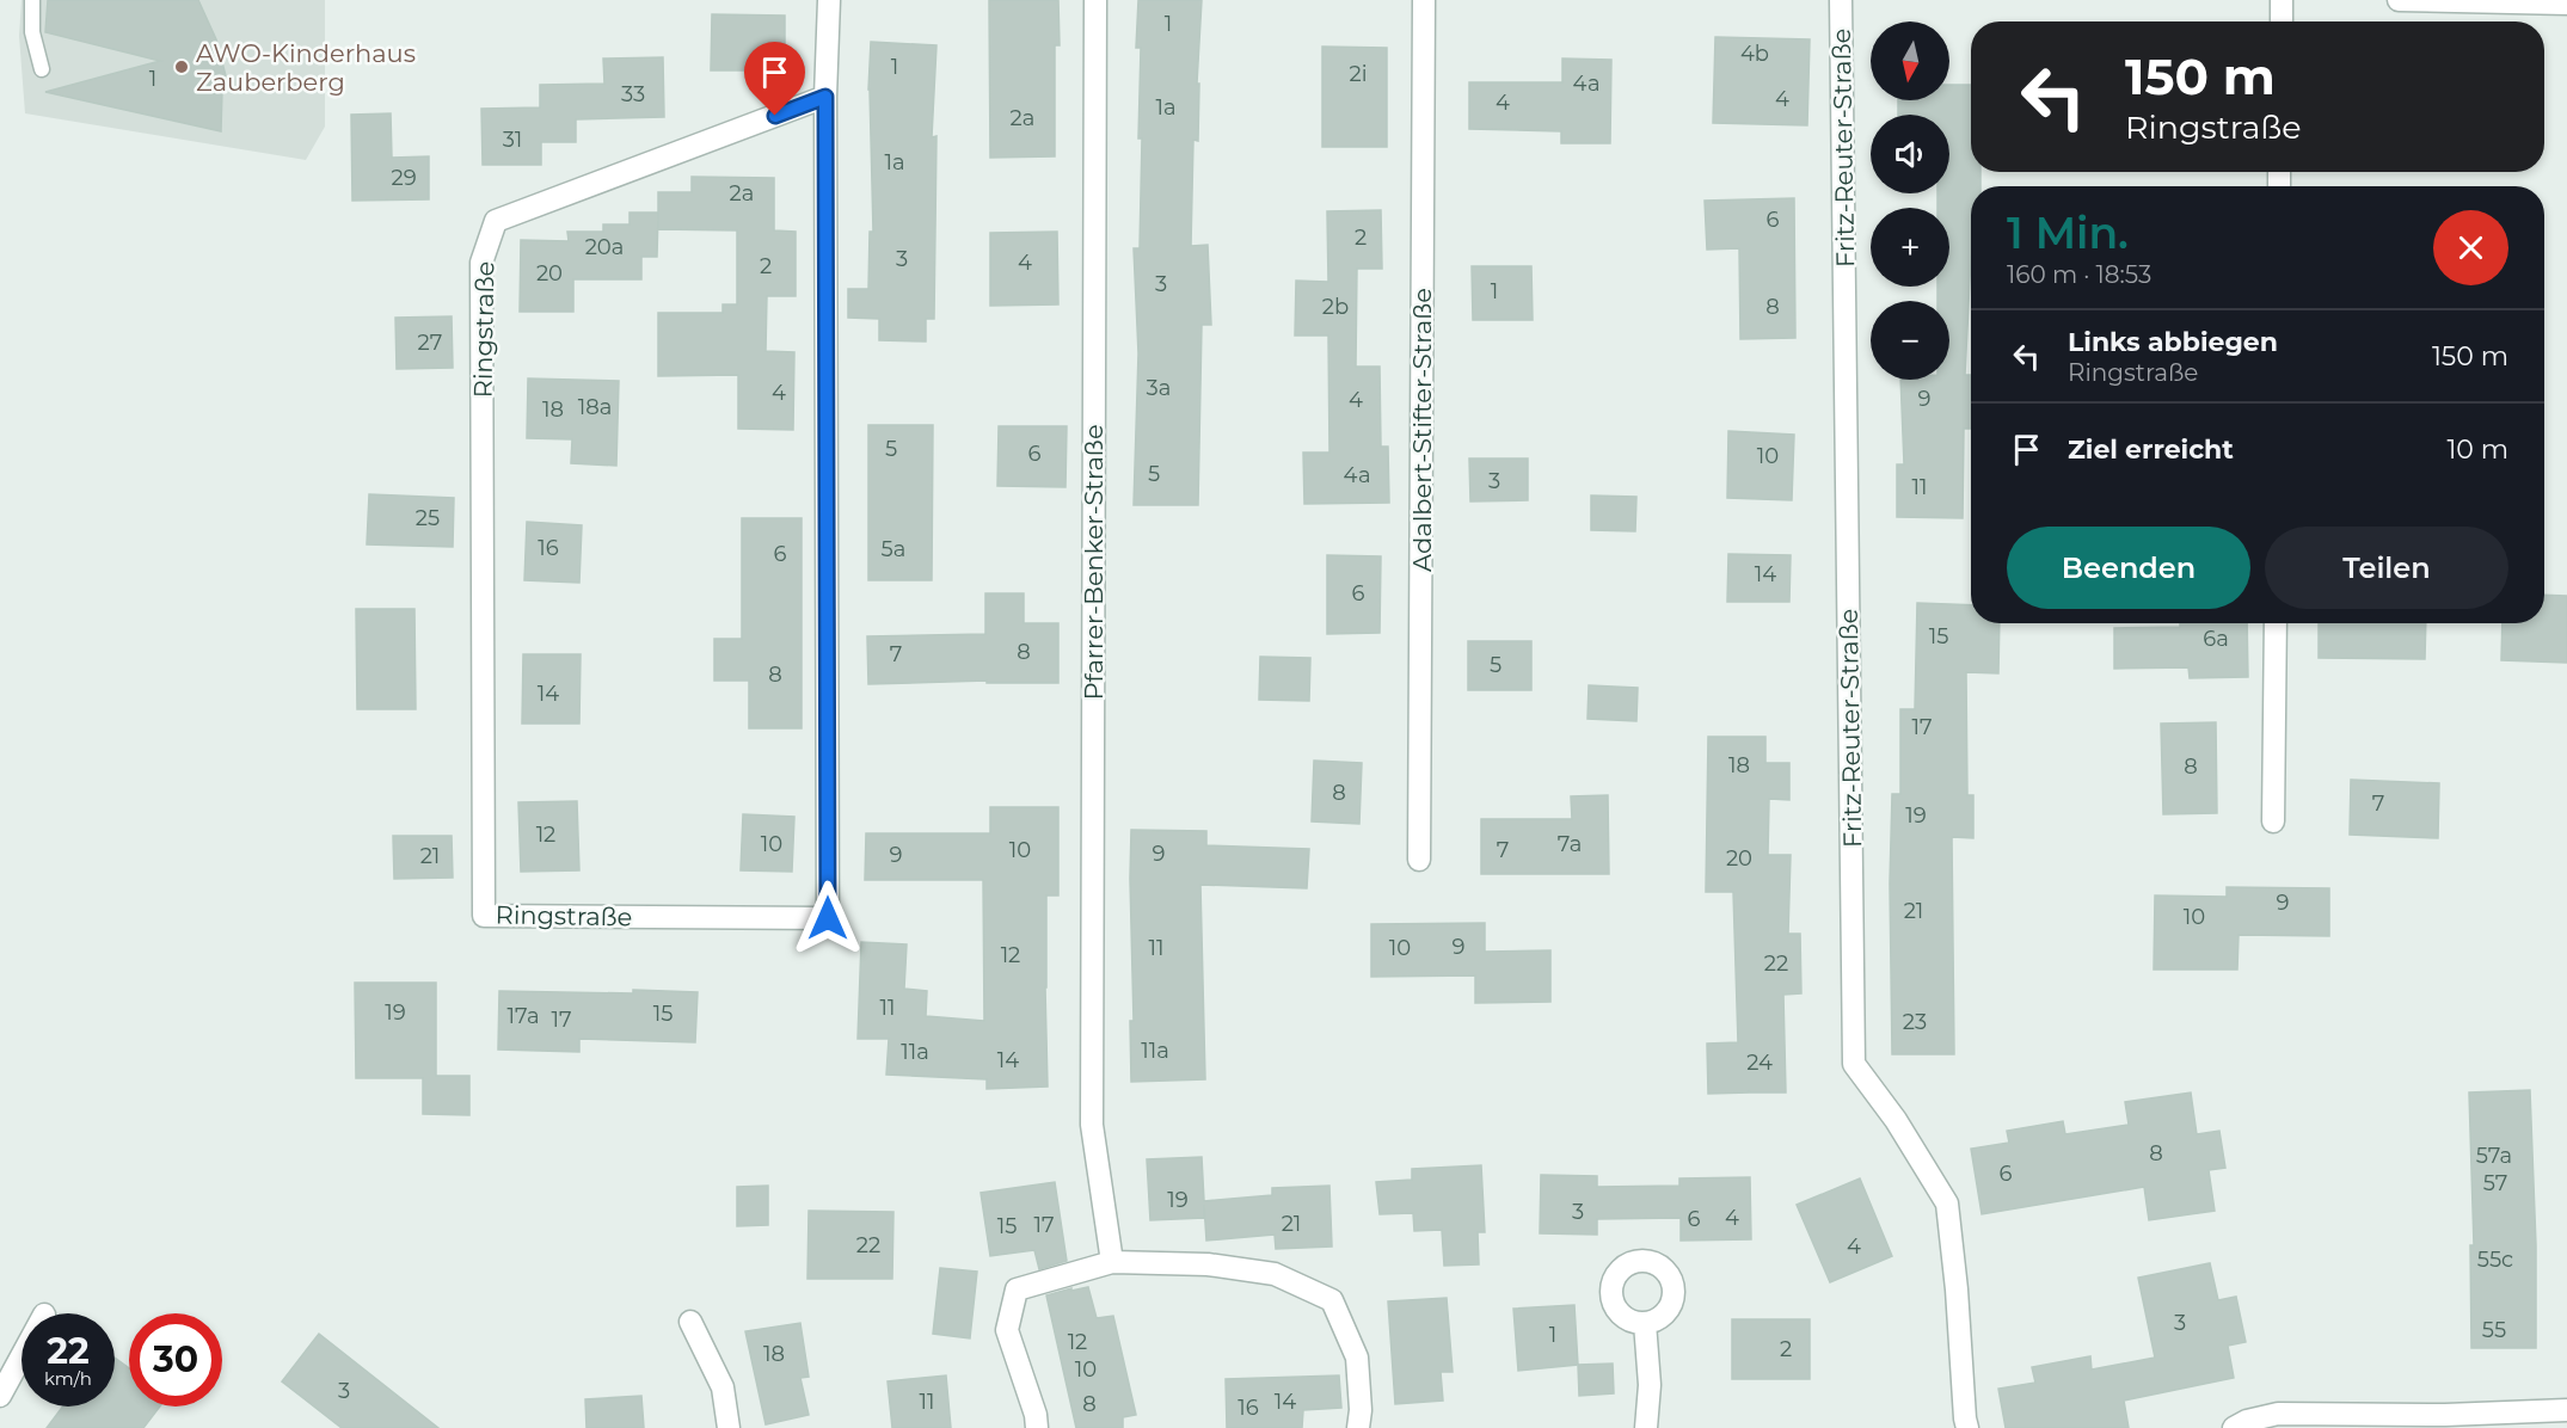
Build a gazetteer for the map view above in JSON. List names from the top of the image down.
{
  "streets": {
    "street": [
      "Fritz-Reuter-Straße",
      "Ringstraße",
      "Adalbert-Stifter-Straße",
      "Pfarrer-Benker-Straße"
    ]
  },
  "places": ["AWO-Kinderhaus Zauberberg"],
  "house_numbers": [
    "1",
    "4b",
    "1",
    "2i",
    "1",
    "4a",
    "33",
    "4",
    "4",
    "1a",
    "2a",
    "31",
    "1a",
    "29",
    "2a",
    "6",
    "2",
    "20a",
    "3",
    "4",
    "2",
    "20",
    "3",
    "1",
    "2b",
    "8",
    "27",
    "3a",
    "4",
    "9",
    "4",
    "18a",
    "18",
    "5",
    "6",
    "10",
    "5",
    "4a",
    "3",
    "11",
    "25",
    "16",
    "5a",
    "6",
    "14",
    "6",
    "15",
    "6a",
    "8",
    "7",
    "5",
    "8",
    "14",
    "17",
    "18",
    "8",
    "8",
    "7",
    "19",
    "12",
    "10",
    "7a",
    "10",
    "7",
    "9",
    "9",
    "21",
    "20",
    "9",
    "21",
    "10",
    "9",
    "11",
    "10",
    "12",
    "22",
    "11",
    "19",
    "15",
    "17a",
    "17",
    "23",
    "11a",
    "11a",
    "14",
    "24",
    "8",
    "57a",
    "6",
    "57",
    "19",
    "3",
    "4",
    "6",
    "21",
    "17",
    "15",
    "22",
    "4",
    "55c",
    "3",
    "55",
    "1",
    "12",
    "2",
    "18",
    "10",
    "3",
    "11",
    "14",
    "8",
    "16"
  ],
  "north": "bottom",
  "page": {
    "map_buttons": ["+", "−"],
    "turn": ["150 m", "Ringstraße"],
    "heading": ["1 Min.", "160 m · 18:53"],
    "list": [
      {
        "name": "Links abbiegen",
        "note": "Ringstraße",
        "value": "150 m"
      },
      {
        "name": "Ziel erreicht",
        "value": "10 m"
      }
    ],
    "buttons": ["Beenden", "Teilen"],
    "speed": "22 km/h",
    "limit": "30"
  }
}
